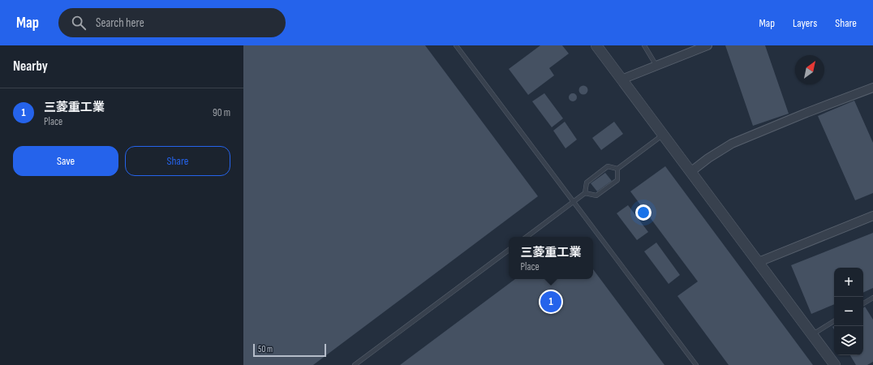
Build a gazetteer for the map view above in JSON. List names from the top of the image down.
{
  "scale_bar": "50 m",
  "north": "top right",
  "page": {
    "header": "Map",
    "search": "Search here",
    "nav": ["Map", "Layers", "Share"],
    "heading": "Nearby",
    "list": [
      {
        "mark": "1",
        "name": "三菱重工業",
        "note": "Place",
        "value": "90 m"
      }
    ],
    "buttons": ["Save", "Share"],
    "popup": ["三菱重工業", "Place"],
    "map_buttons": ["+", "−"],
    "pins": "1",
    "scale": "50 m"
  }
}
